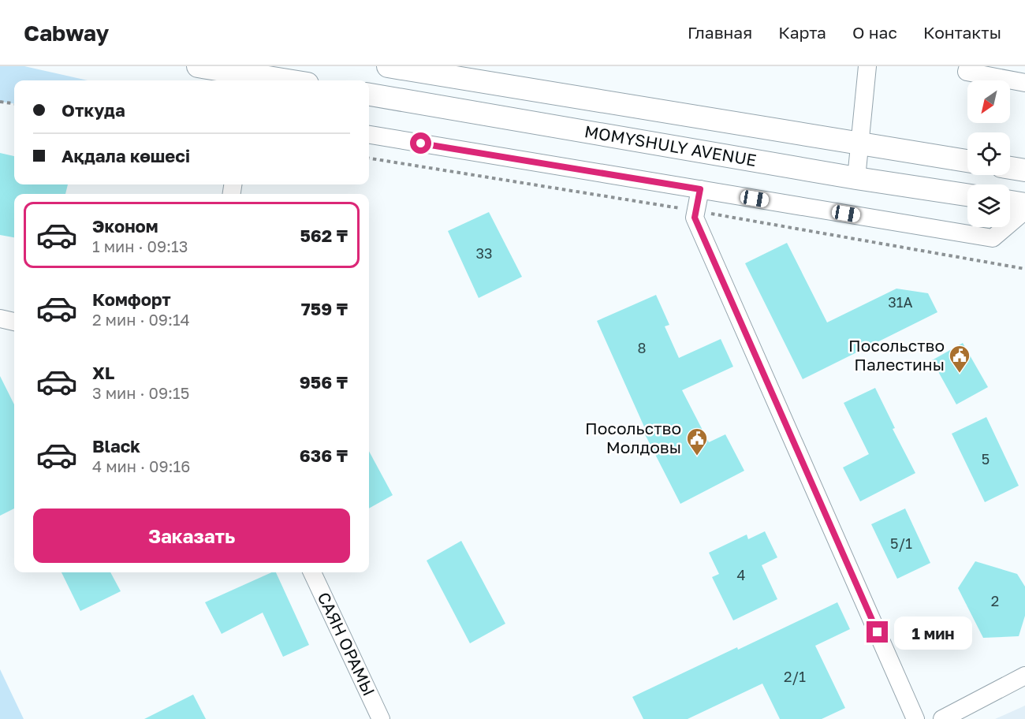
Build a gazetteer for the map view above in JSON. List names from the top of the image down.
{
  "streets": {
    "main road": ["MOMYSHULY AVENUE"],
    "street": ["САЯН ОРАМЫ"]
  },
  "places": {
    "public building": ["Посольство Палестины", "Посольство Молдовы"]
  },
  "house_numbers": [
    "33",
    "31А",
    "8",
    "5",
    "5/1",
    "4",
    "2",
    "2/1"
  ],
  "north": "bottom left",
  "page": {
    "header": "Cabway",
    "nav": [
      "Главная",
      "Карта",
      "О нас",
      "Контакты"
    ],
    "banner": ["Откуда", "Ақдала көшесі"],
    "list": [
      {
        "name": "Эконом",
        "note": "1 мин · 09:13",
        "value": "562 ₸"
      },
      {
        "name": "Комфорт",
        "note": "2 мин · 09:14",
        "value": "759 ₸"
      },
      {
        "name": "XL",
        "note": "3 мин · 09:15",
        "value": "956 ₸"
      },
      {
        "name": "Black",
        "note": "4 мин · 09:16",
        "value": "636 ₸"
      }
    ],
    "buttons": "Заказать",
    "bubble": "1 мин"
  }
}
